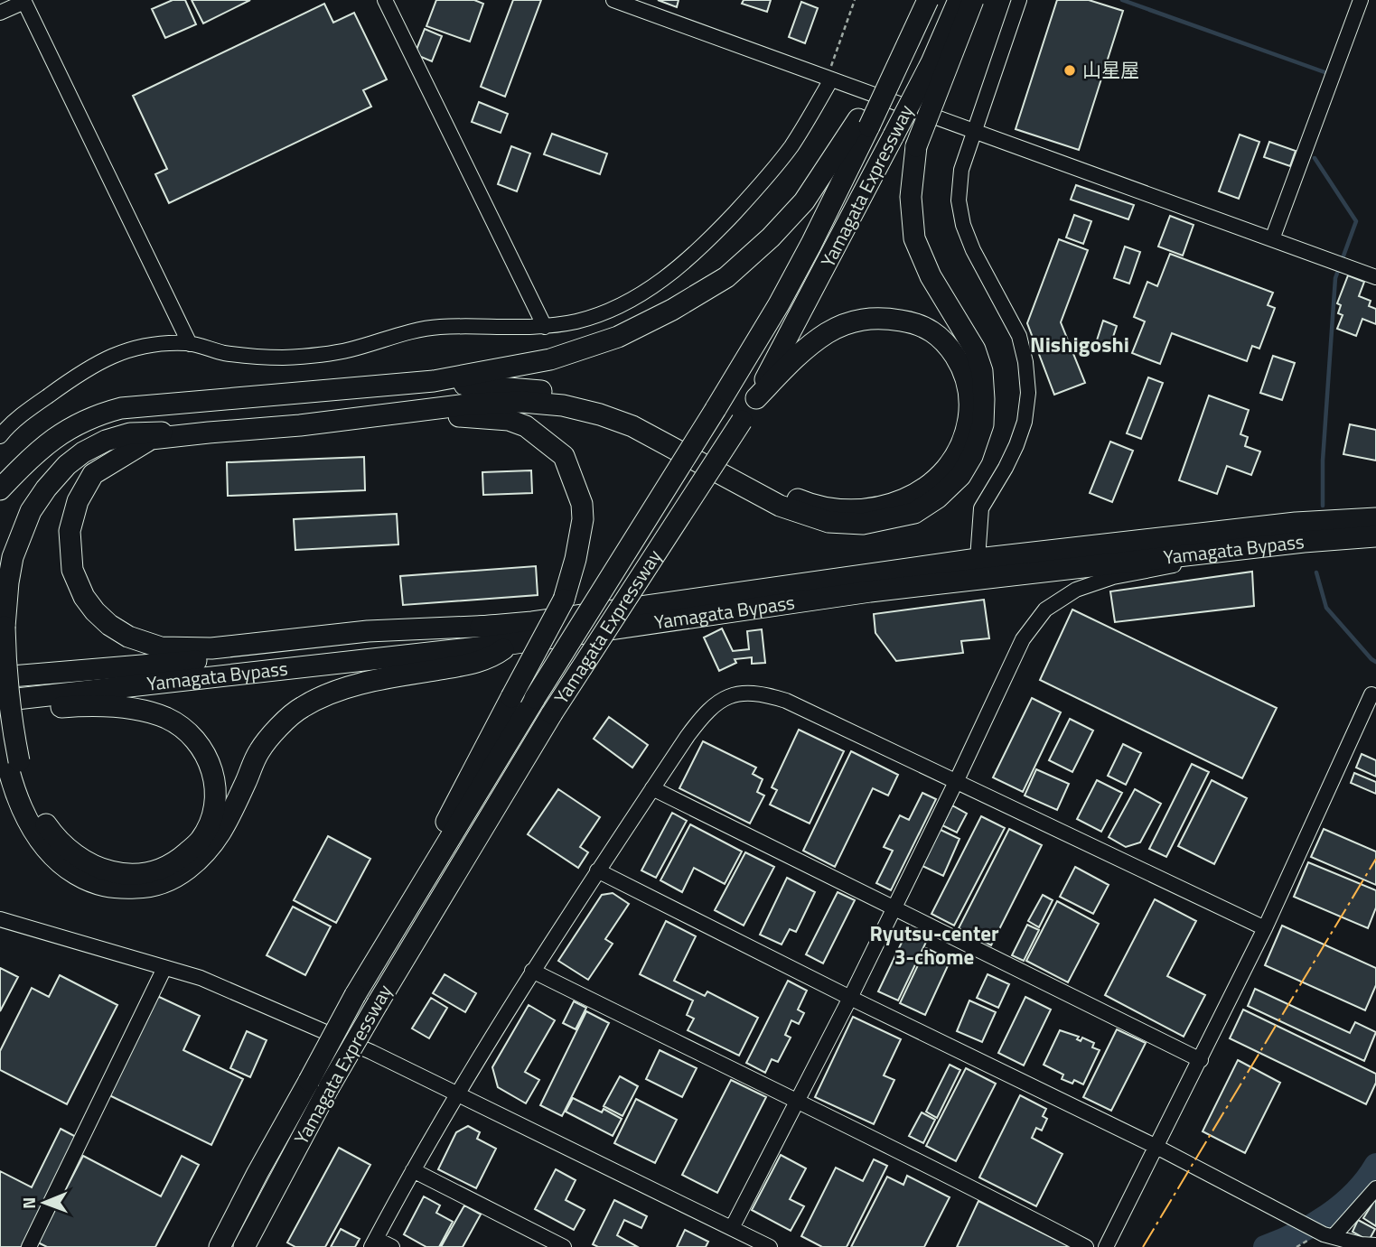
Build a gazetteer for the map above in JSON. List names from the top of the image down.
{
  "streets": {
    "highway": ["Yamagata Expressway", "Yamagata Bypass"]
  },
  "districts": ["Nishigoshi", "Ryutsu-center 3-chome"],
  "places": ["山星屋"],
  "north": "left"
}
